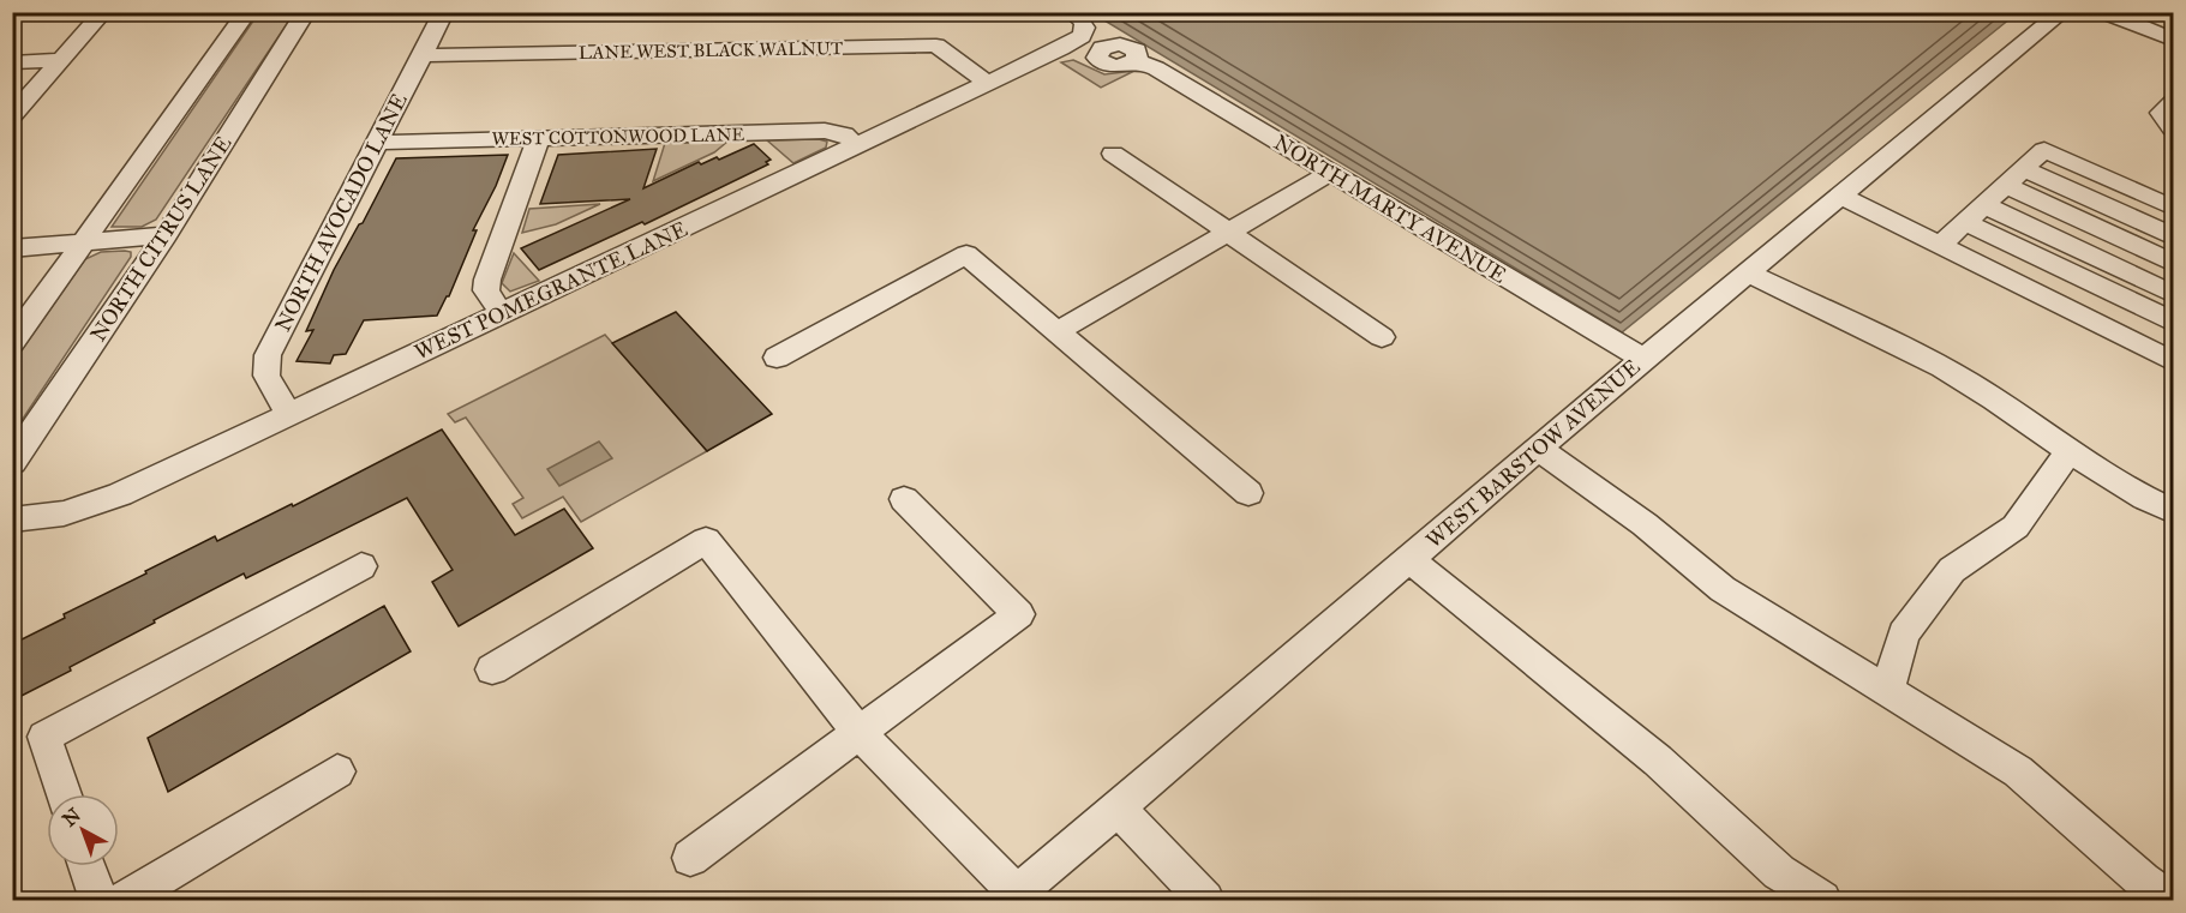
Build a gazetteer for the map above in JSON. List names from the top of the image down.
{
  "streets": {
    "street": [
      "LANE WEST BLACK WALNUT",
      "WEST COTTONWOOD LANE",
      "NORTH MARTY AVENUE",
      "NORTH AVOCADO LANE",
      "NORTH CITRUS LANE",
      "WEST POMEGRANTE LANE",
      "WEST BARSTOW AVENUE"
    ]
  },
  "crossings": [
    ["LANE WEST BLACK WALNUT", "NORTH AVOCADO LANE"],
    ["LANE WEST BLACK WALNUT", "WEST POMEGRANTE LANE"],
    ["WEST COTTONWOOD LANE", "NORTH AVOCADO LANE"],
    ["WEST COTTONWOOD LANE", "WEST POMEGRANTE LANE"],
    ["NORTH MARTY AVENUE", "WEST POMEGRANTE LANE"],
    ["NORTH MARTY AVENUE", "WEST BARSTOW AVENUE"],
    ["NORTH AVOCADO LANE", "WEST POMEGRANTE LANE"]
  ],
  "north": "top left"
}
